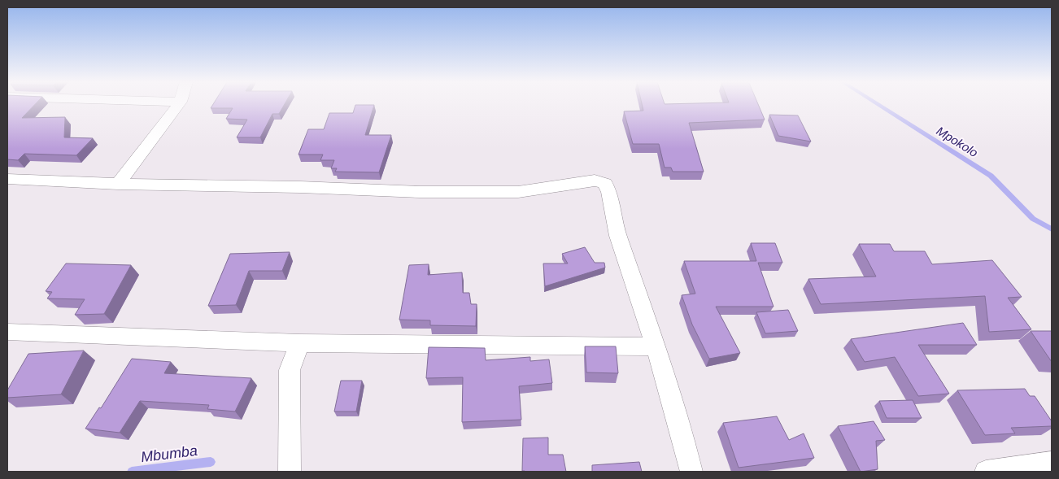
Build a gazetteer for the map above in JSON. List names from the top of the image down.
{
  "water": ["Mpokolo", "Mbumba"]
}
